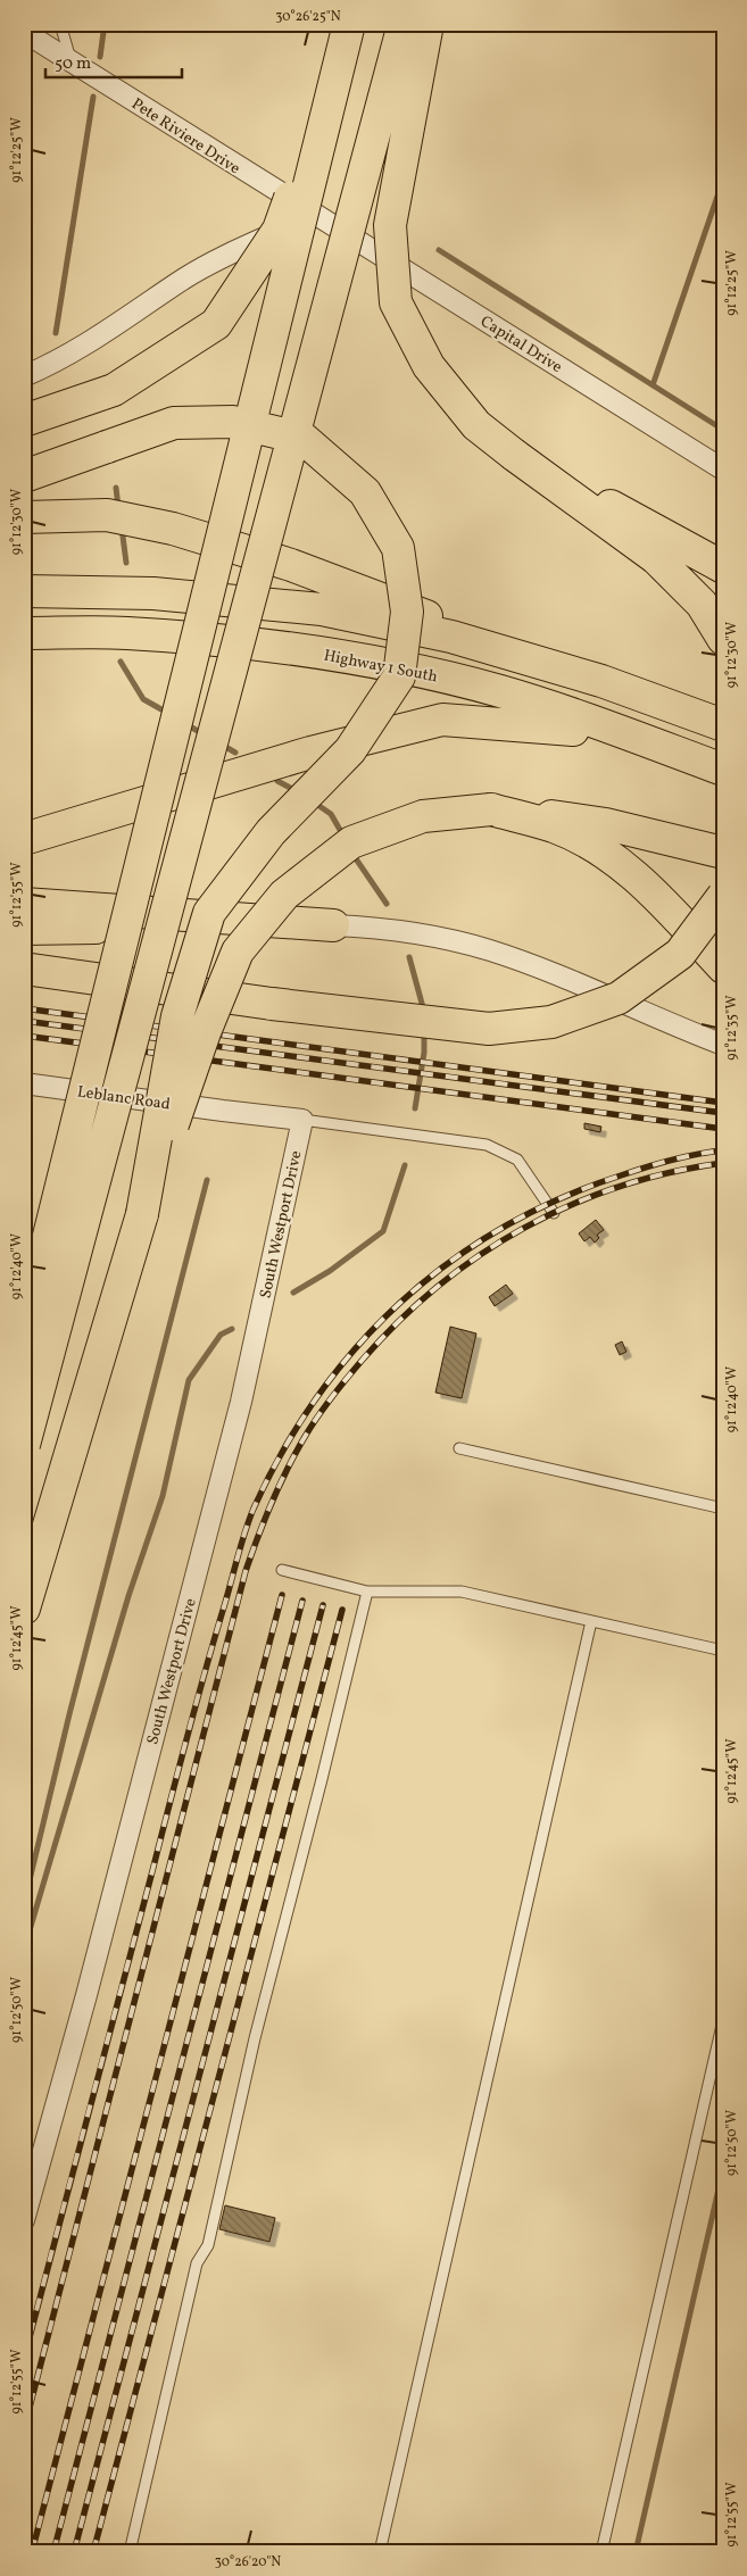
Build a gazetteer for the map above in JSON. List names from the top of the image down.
{
  "streets": {
    "highway": ["Highway 1 South"],
    "street": [
      "Pete Riviere Drive",
      "Capital Drive",
      "Leblanc Road",
      "South Westport Drive"
    ]
  },
  "crossings": [
    ["Pete Riviere Drive", "Capital Drive"],
    ["Leblanc Road", "South Westport Drive"]
  ],
  "scale_bar": "50 m",
  "coordinates": [
    "30°26'25\"N",
    "91°12'25\"W",
    "91°12'30\"W",
    "91°12'35\"W",
    "91°12'40\"W",
    "91°12'45\"W",
    "91°12'50\"W",
    "91°12'55\"W",
    "30°26'20\"N"
  ]
}
